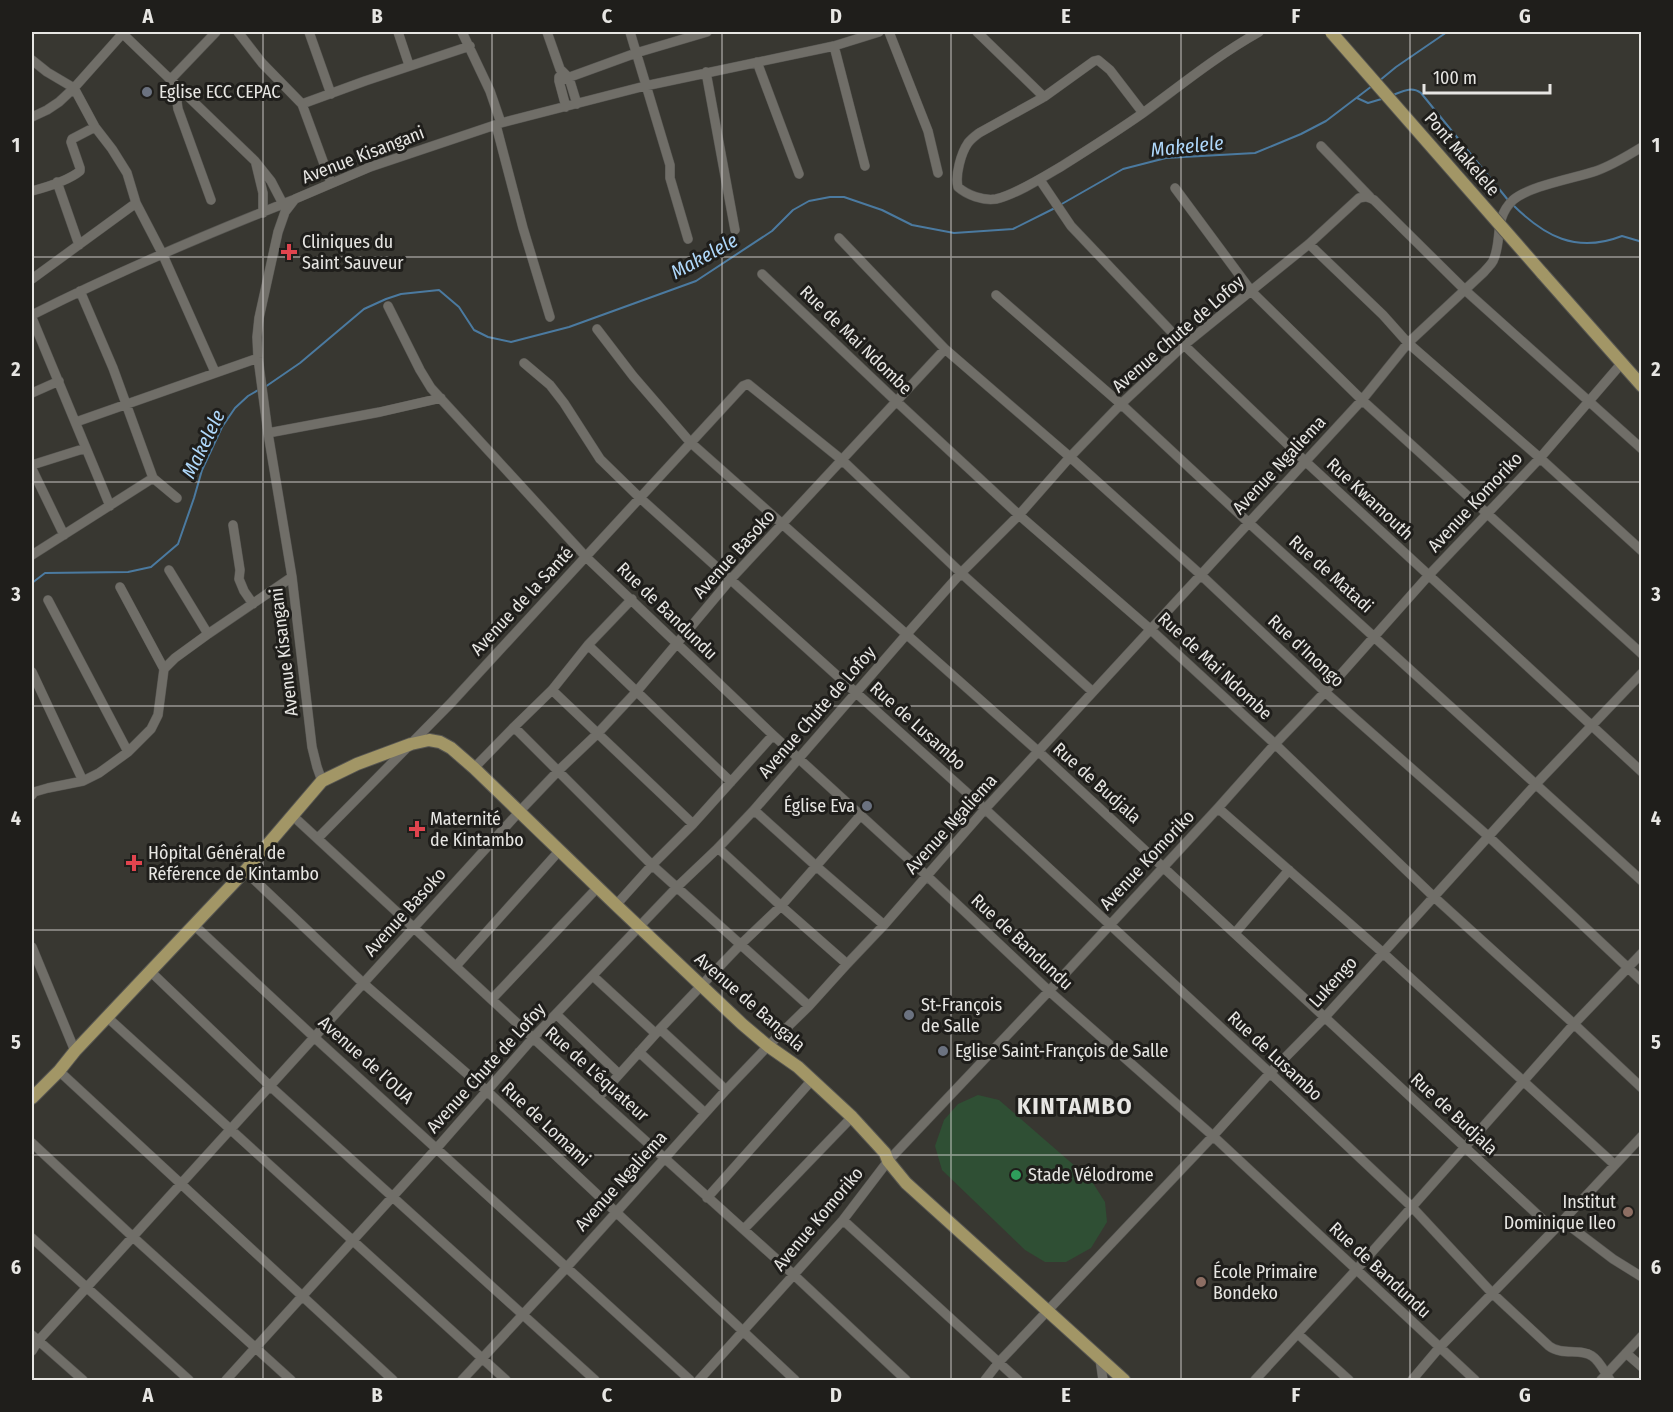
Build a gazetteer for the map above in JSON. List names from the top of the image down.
{
  "streets": {
    "main road": ["Pont Makelele", "Avenue de Bangala"],
    "street": [
      "Avenue Kisangani",
      "Avenue Chute de Lofoy",
      "Rue de Mai Ndombe",
      "Avenue Ngaliema",
      "Rue Kwamouth",
      "Avenue Komoriko",
      "Avenue Basoko",
      "Rue de Matadi",
      "Avenue de la Santé",
      "Rue de Bandundu",
      "Rue d'Inongo",
      "Rue de Lusambo",
      "Rue de Budjala",
      "Lukengo",
      "Avenue de l’OUA",
      "Rue de L'équateur",
      "Rue de Lomami"
    ]
  },
  "crossings": [
    ["Pont Makelele", "Avenue Komoriko"],
    ["Avenue Kisangani", "Avenue de Bangala"],
    ["Avenue Chute de Lofoy", "Rue de Mai Ndombe"],
    ["Avenue Chute de Lofoy", "Rue Kwamouth"],
    ["Avenue Chute de Lofoy", "Rue de Matadi"],
    ["Avenue Chute de Lofoy", "Rue de Bandundu"],
    ["Avenue Chute de Lofoy", "Rue d'Inongo"],
    ["Avenue Chute de Lofoy", "Rue de Lusambo"],
    ["Avenue Chute de Lofoy", "Rue de Budjala"],
    ["Avenue Chute de Lofoy", "Avenue de Bangala"],
    ["Avenue Chute de Lofoy", "Avenue de l’OUA"],
    ["Avenue Chute de Lofoy", "Rue de L'équateur"],
    ["Avenue Chute de Lofoy", "Rue de Lomami"],
    ["Rue de Mai Ndombe", "Avenue Ngaliema"],
    ["Rue de Mai Ndombe", "Avenue Komoriko"],
    ["Rue de Mai Ndombe", "Avenue Basoko"],
    ["Rue de Mai Ndombe", "Lukengo"],
    ["Avenue Ngaliema", "Rue Kwamouth"],
    ["Avenue Ngaliema", "Rue de Matadi"],
    ["Avenue Ngaliema", "Rue de Bandundu"],
    ["Avenue Ngaliema", "Rue d'Inongo"],
    ["Avenue Ngaliema", "Rue de Lusambo"],
    ["Avenue Ngaliema", "Rue de Budjala"],
    ["Avenue Ngaliema", "Avenue de Bangala"],
    ["Avenue Ngaliema", "Avenue de l’OUA"],
    ["Avenue Ngaliema", "Rue de L'équateur"],
    ["Avenue Ngaliema", "Rue de Lomami"],
    ["Rue Kwamouth", "Avenue Komoriko"],
    ["Rue Kwamouth", "Lukengo"],
    ["Avenue Komoriko", "Rue de Matadi"],
    ["Avenue Komoriko", "Rue de Bandundu"],
    ["Avenue Komoriko", "Rue d'Inongo"],
    ["Avenue Komoriko", "Rue de Lusambo"],
    ["Avenue Komoriko", "Rue de Budjala"],
    ["Avenue Komoriko", "Avenue de Bangala"],
    ["Avenue Komoriko", "Rue de L'équateur"],
    ["Avenue Komoriko", "Rue de Lomami"],
    ["Avenue Basoko", "Avenue de la Santé"],
    ["Avenue Basoko", "Rue de Bandundu"],
    ["Avenue Basoko", "Rue d'Inongo"],
    ["Avenue Basoko", "Rue de Lusambo"],
    ["Avenue Basoko", "Rue de Budjala"],
    ["Avenue Basoko", "Avenue de Bangala"],
    ["Avenue Basoko", "Avenue de l’OUA"],
    ["Avenue Basoko", "Rue de L'équateur"],
    ["Avenue Basoko", "Rue de Lomami"],
    ["Rue de Matadi", "Lukengo"],
    ["Avenue de la Santé", "Rue de Bandundu"],
    ["Avenue de la Santé", "Rue de Lusambo"],
    ["Avenue de la Santé", "Rue de Budjala"],
    ["Avenue de la Santé", "Avenue de Bangala"],
    ["Avenue de la Santé", "Rue de L'équateur"],
    ["Rue de Bandundu", "Lukengo"],
    ["Rue d'Inongo", "Lukengo"],
    ["Rue de Lusambo", "Lukengo"],
    ["Rue de Budjala", "Lukengo"],
    ["Lukengo", "Avenue de Bangala"]
  ],
  "districts": ["KINTAMBO"],
  "water": ["Makelele"],
  "places": {
    "other": [
      "Eglise ECC CEPAC",
      "Église Eva",
      "St-François de Salle",
      "Eglise Saint-François de Salle",
      "Stade Vélodrome",
      "Institut Dominique Ileo",
      "École Primaire Bondeko"
    ],
    "health": ["Cliniques du Saint Sauveur", "Maternité de Kintambo", "Hôpital Général de Référence de Kintambo"]
  },
  "scale_bar": "100 m",
  "grid": {
    "columns": [
      "A",
      "B",
      "C",
      "D",
      "E",
      "F",
      "G"
    ],
    "rows": [
      "1",
      "2",
      "3",
      "4",
      "5",
      "6"
    ]
  }
}
